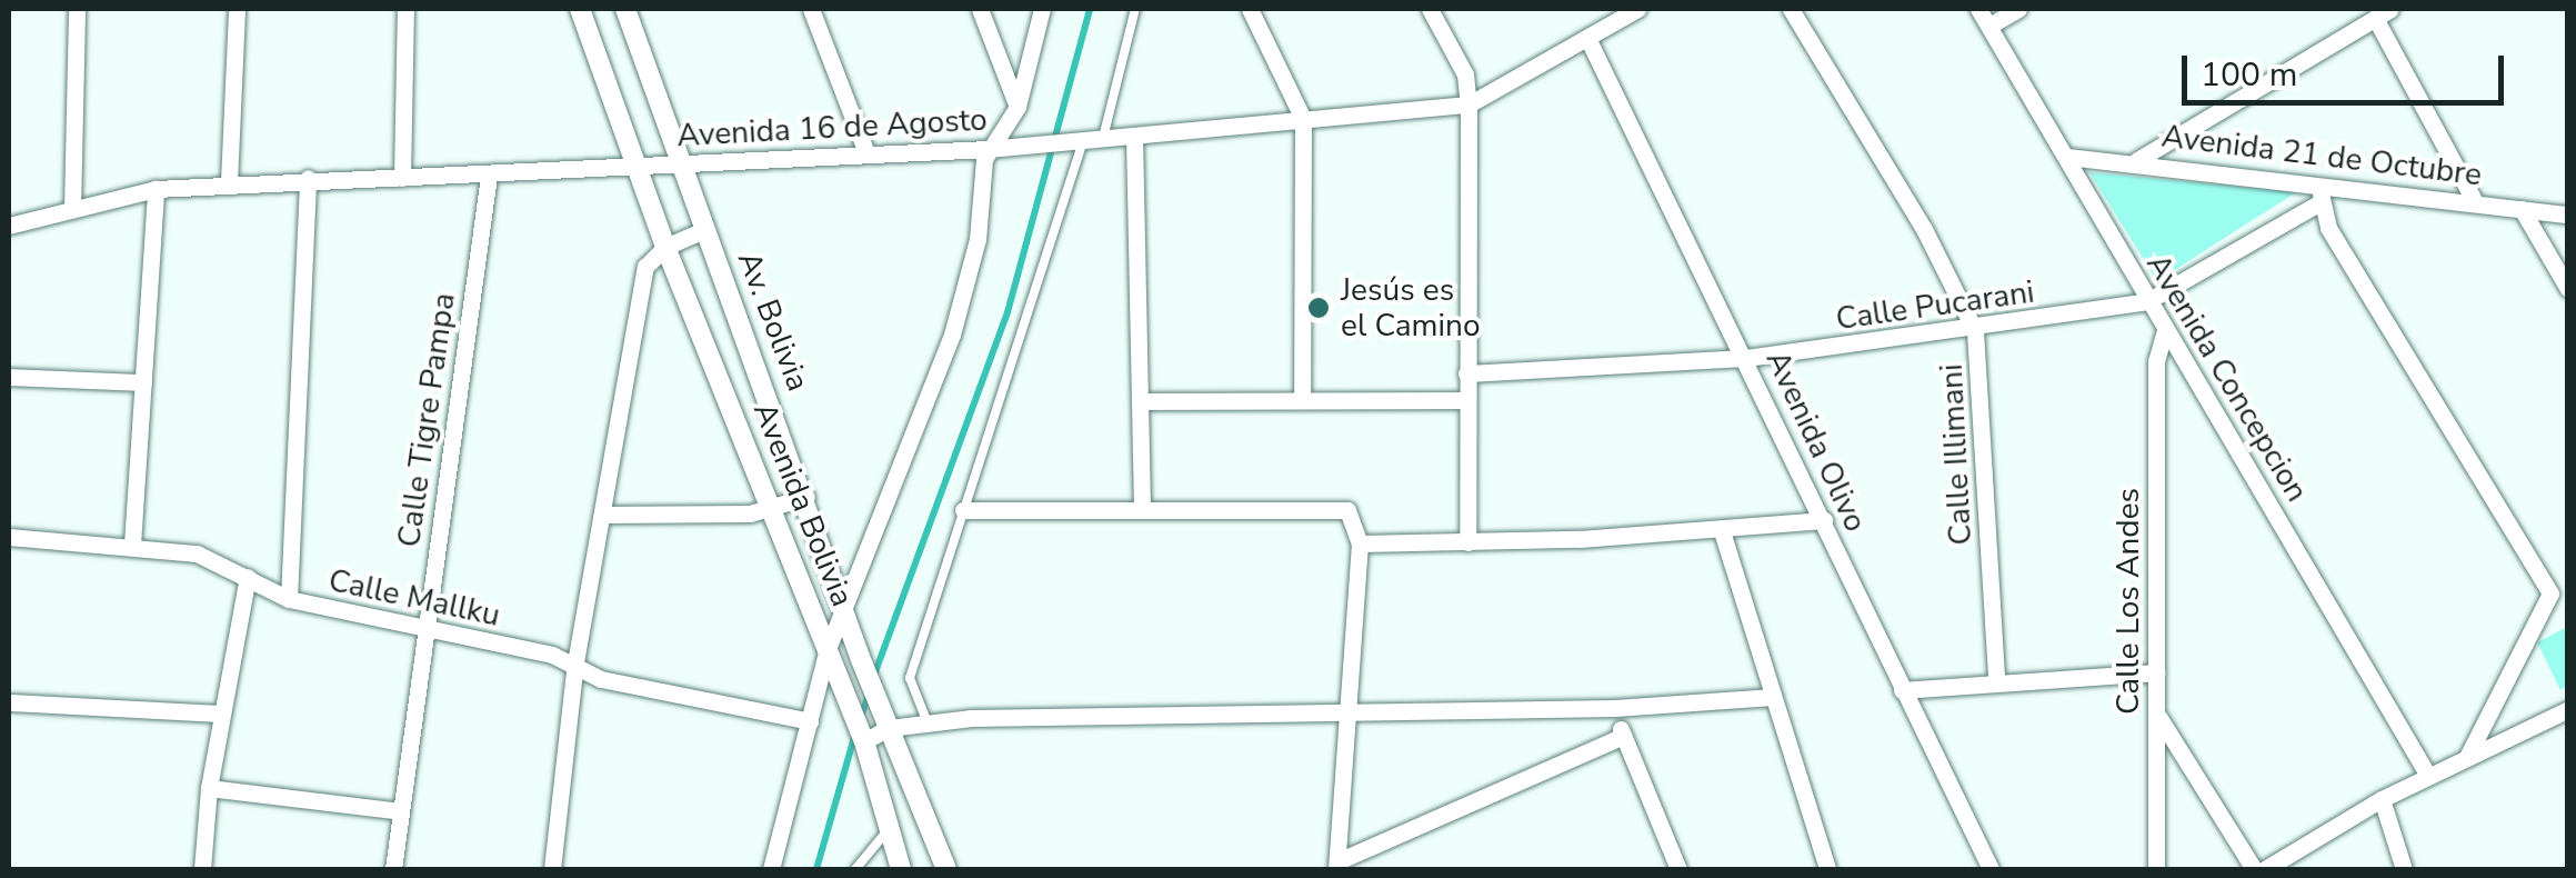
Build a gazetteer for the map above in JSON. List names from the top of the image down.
{
  "streets": {
    "street": [
      "Avenida 16 de Agosto",
      "Avenida 21 de Octubre",
      "Calle Pucarani",
      "Av. Bolivia",
      "Avenida Concepcion",
      "Calle Tigre Pampa",
      "Avenida Olivo",
      "Calle Illimani",
      "Avenida Bolivia",
      "Calle Mallku",
      "Calle Los Andes"
    ]
  },
  "crossings": [
    ["Avenida 16 de Agosto", "Av. Bolivia"],
    ["Avenida 16 de Agosto", "Calle Tigre Pampa"],
    ["Avenida 16 de Agosto", "Avenida Olivo"],
    ["Avenida 16 de Agosto", "Avenida Bolivia"],
    ["Avenida 21 de Octubre", "Avenida Concepcion"],
    ["Calle Pucarani", "Avenida Concepcion"],
    ["Calle Pucarani", "Avenida Olivo"],
    ["Calle Pucarani", "Calle Illimani"],
    ["Avenida Concepcion", "Calle Los Andes"],
    ["Calle Tigre Pampa", "Calle Mallku"]
  ],
  "places": ["Jesús es el Camino"],
  "scale_bar": "100 m"
}
